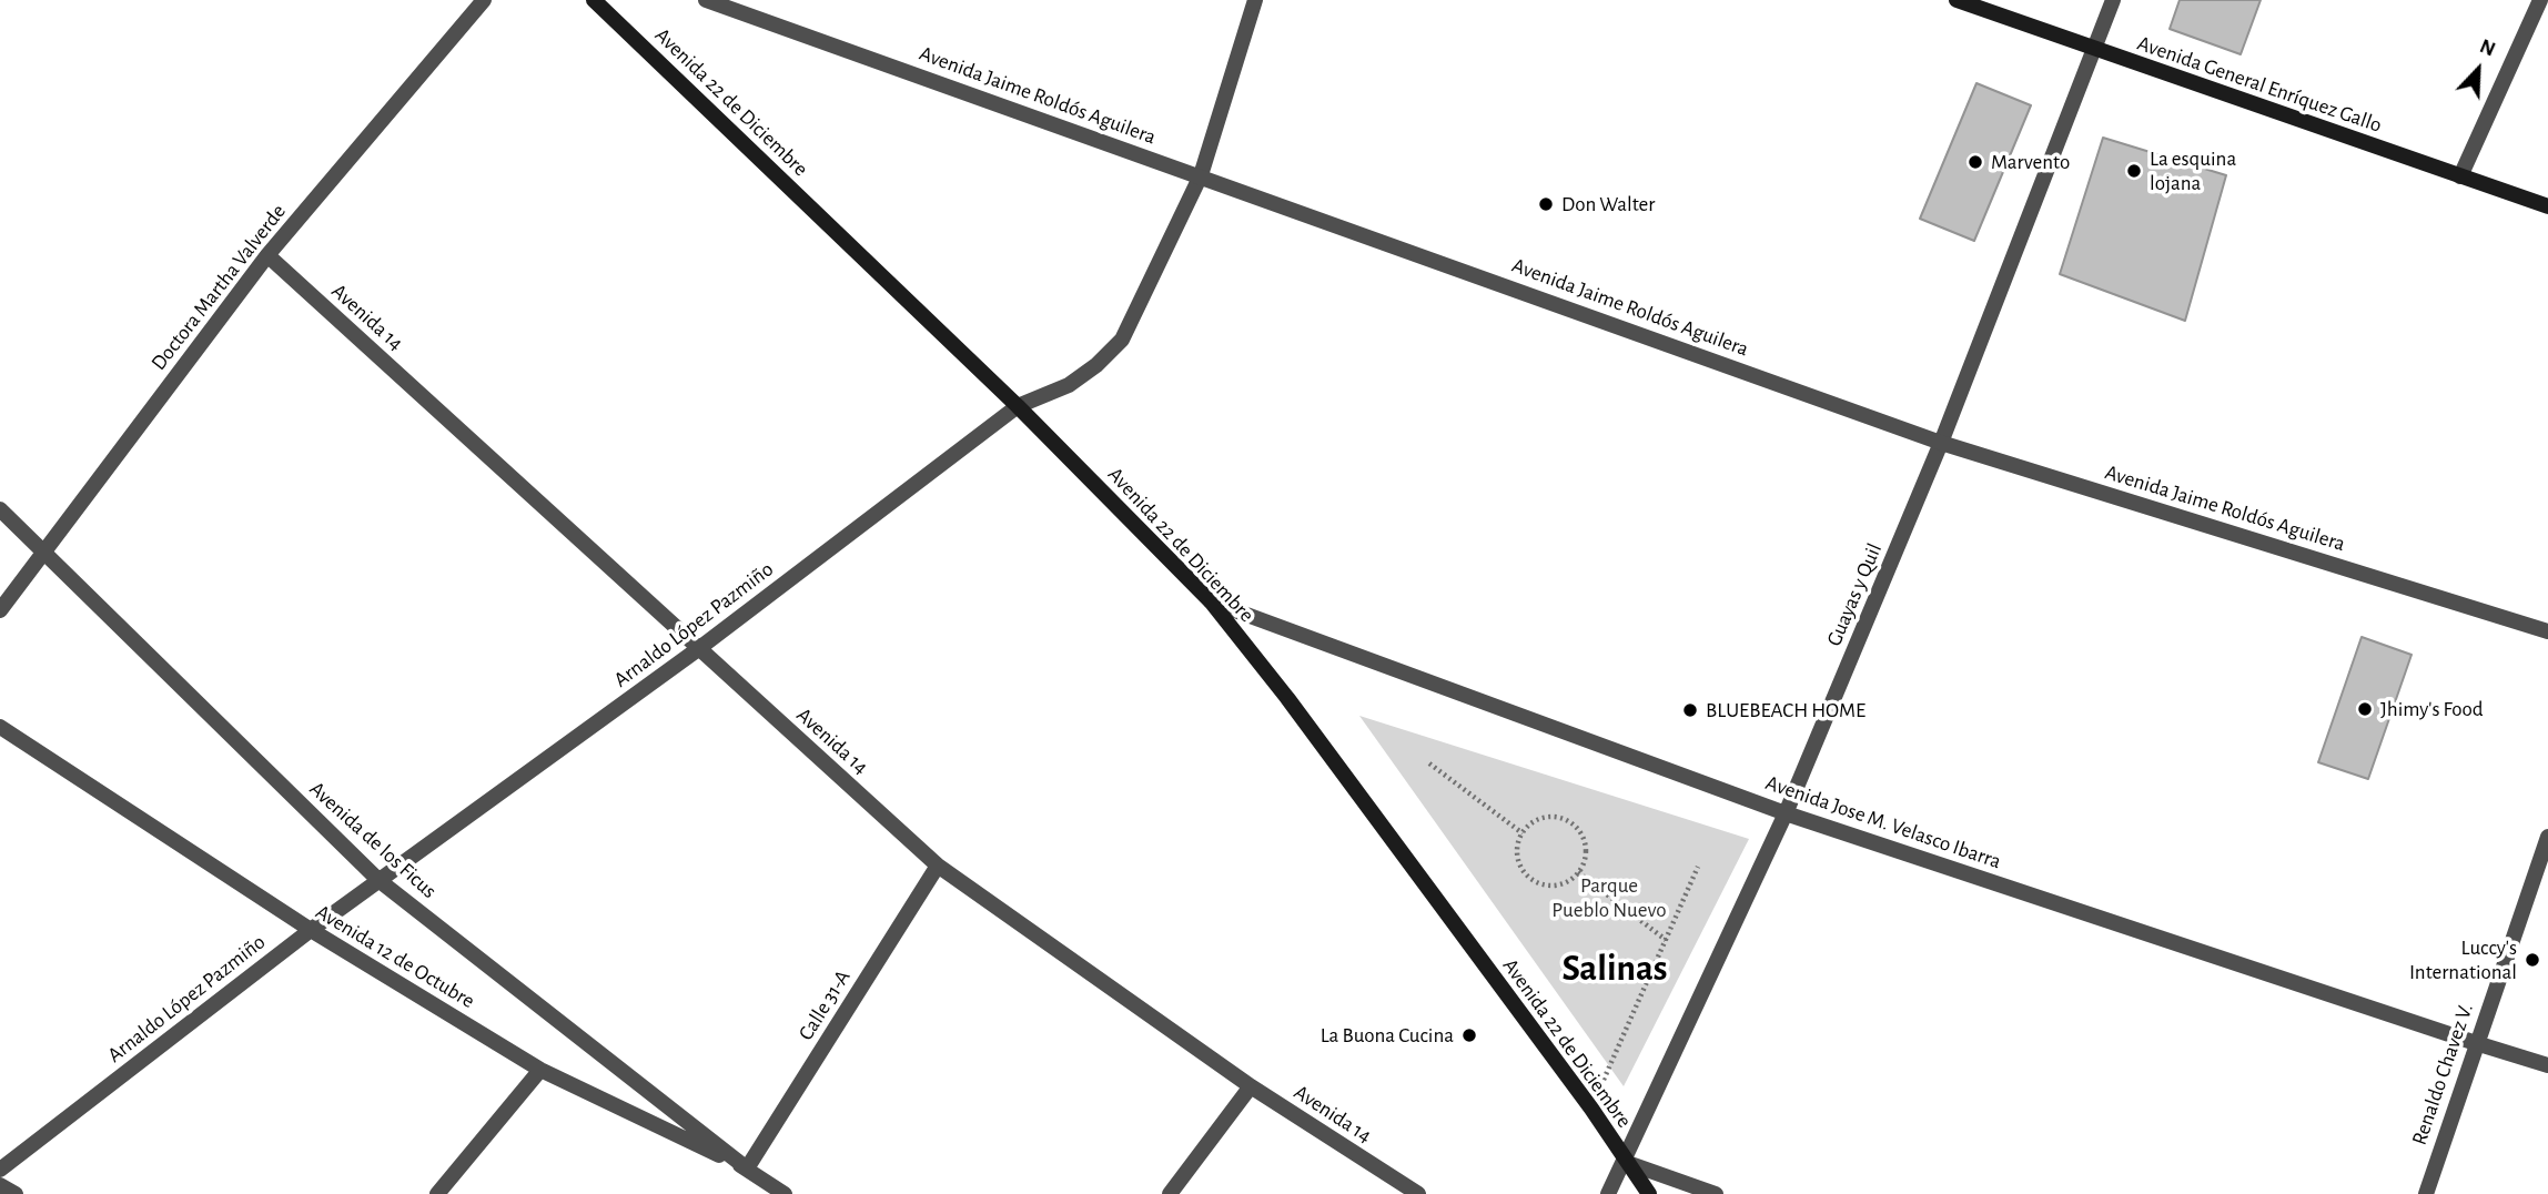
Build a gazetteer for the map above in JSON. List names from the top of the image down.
{
  "streets": {
    "main road": ["Avenida General Enríquez Gallo", "Avenida 22 de Diciembre"],
    "street": [
      "Avenida Jaime Roldós Aguilera",
      "Doctora Martha Valverde",
      "Avenida 14",
      "Guayas y Quil",
      "Arnaldo López Pazmiño",
      "Avenida Jose M. Velasco Ibarra",
      "Avenida de los Ficus",
      "Avenida 12 de Octubre",
      "Calle 31-A",
      "Renaldo Chavez V."
    ]
  },
  "crossings": [
    ["Avenida General Enríquez Gallo", "Guayas y Quil"],
    ["Avenida Jaime Roldós Aguilera", "Guayas y Quil"],
    ["Avenida Jaime Roldós Aguilera", "Arnaldo López Pazmiño"],
    ["Avenida 22 de Diciembre", "Guayas y Quil"],
    ["Avenida 22 de Diciembre", "Arnaldo López Pazmiño"],
    ["Avenida 22 de Diciembre", "Avenida Jose M. Velasco Ibarra"],
    ["Doctora Martha Valverde", "Avenida 14"],
    ["Doctora Martha Valverde", "Avenida de los Ficus"],
    ["Avenida 14", "Arnaldo López Pazmiño"],
    ["Avenida 14", "Calle 31-A"],
    ["Guayas y Quil", "Avenida Jose M. Velasco Ibarra"],
    ["Arnaldo López Pazmiño", "Avenida de los Ficus"],
    ["Arnaldo López Pazmiño", "Avenida 12 de Octubre"],
    ["Avenida Jose M. Velasco Ibarra", "Renaldo Chavez V."],
    ["Avenida de los Ficus", "Avenida 12 de Octubre"],
    ["Avenida de los Ficus", "Calle 31-A"],
    ["Avenida 12 de Octubre", "Calle 31-A"]
  ],
  "districts": ["Salinas"],
  "parks": ["Parque Pueblo Nuevo"],
  "places": [
    "Marvento",
    "La esquina lojana",
    "Don Walter",
    "Jhimy's Food",
    "BLUEBEACH HOME",
    "Luccy's International",
    "La Buona Cucina"
  ],
  "north": "top right"
}
